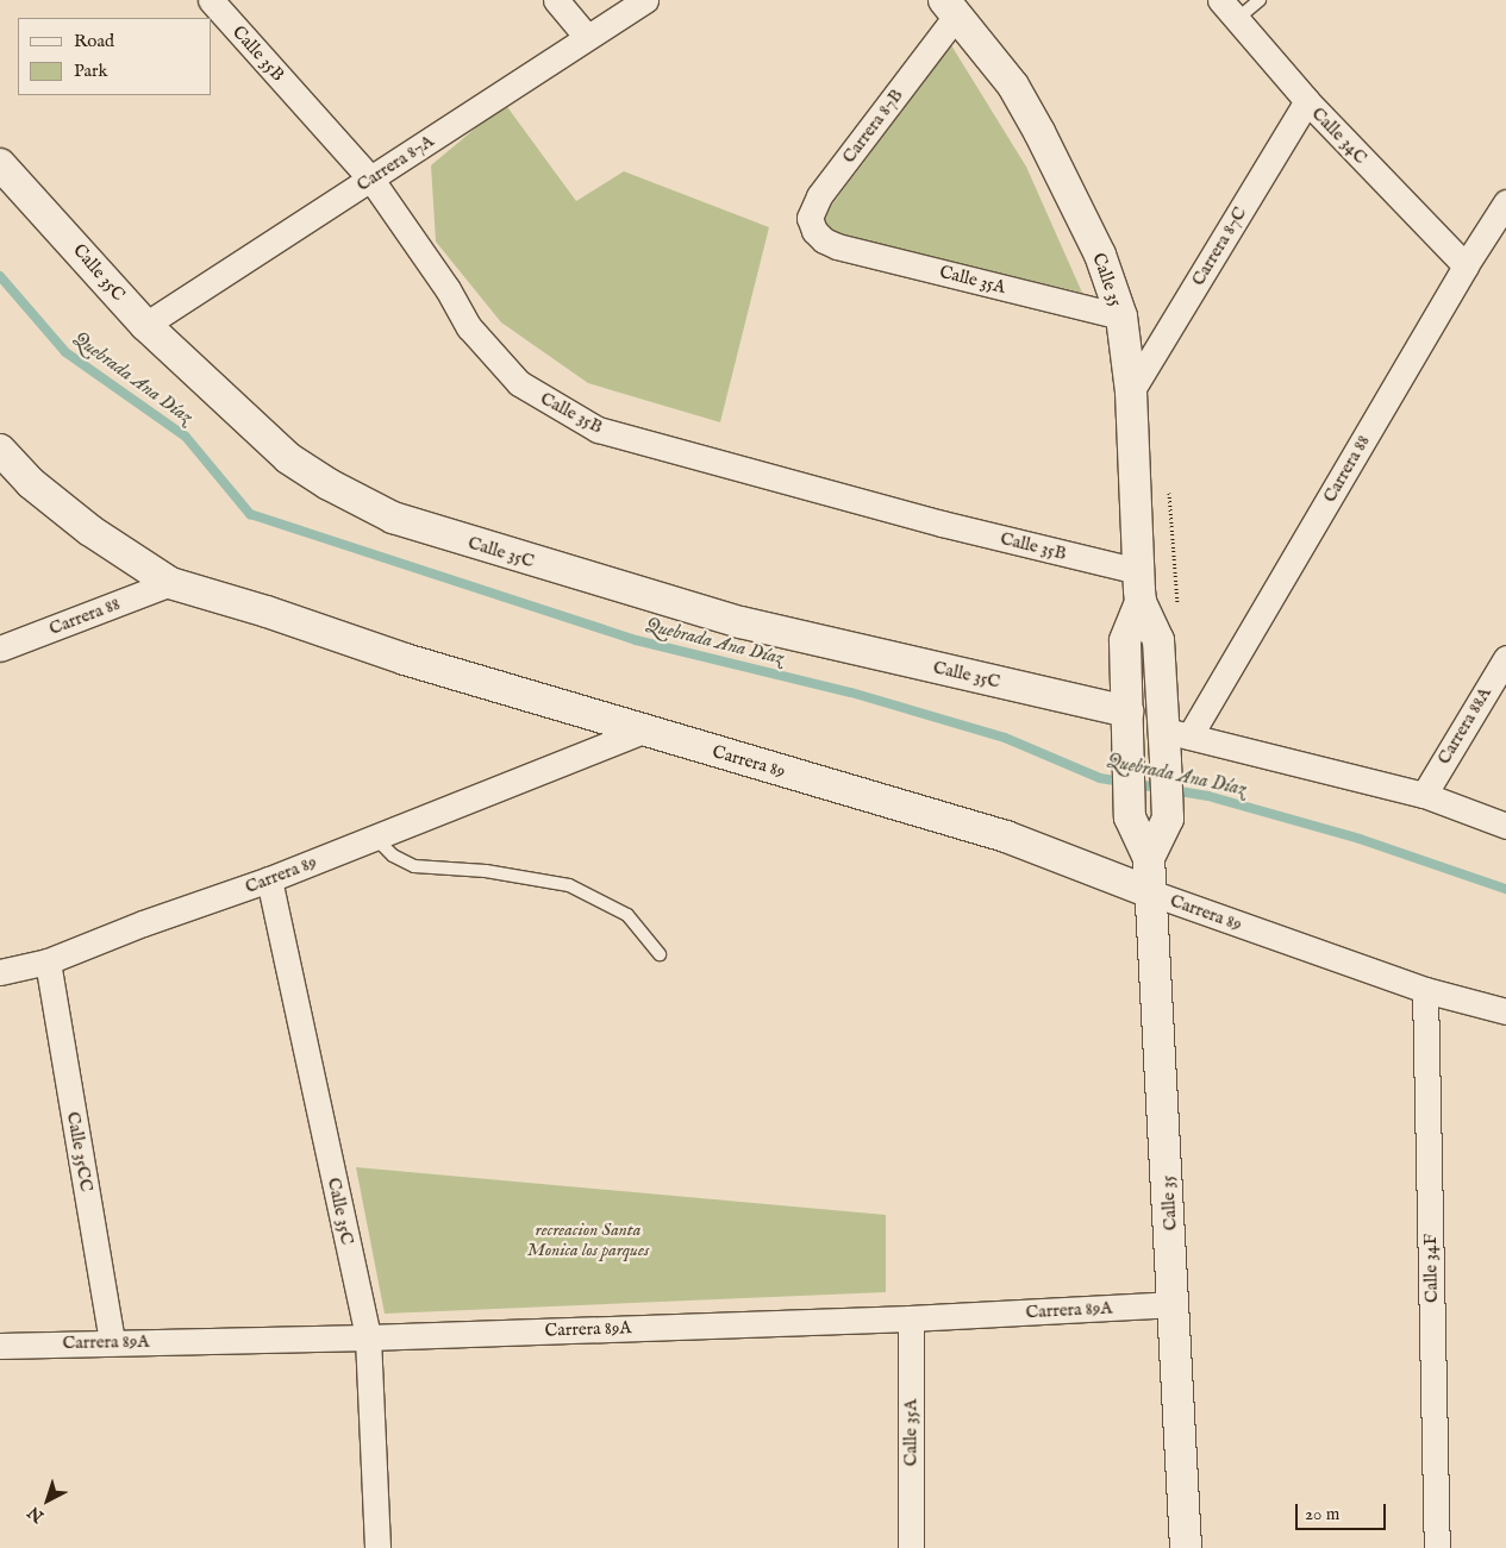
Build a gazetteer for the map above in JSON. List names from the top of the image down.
{
  "streets": {
    "street": [
      "Calle 35B",
      "Carrera 87B",
      "Calle 34C",
      "Carrera 87A",
      "Carrera 87C",
      "Calle 35C",
      "Calle 35A",
      "Calle 35",
      "Carrera 88",
      "Carrera 88A",
      "Carrera 89",
      "Calle 35CC",
      "Calle 34F",
      "Carrera 89A"
    ]
  },
  "crossings": [
    ["Calle 35B", "Carrera 87A"],
    ["Calle 35B", "Calle 35"],
    ["Carrera 87B", "Calle 35A"],
    ["Carrera 87B", "Calle 35"],
    ["Calle 34C", "Carrera 87C"],
    ["Calle 34C", "Carrera 88"],
    ["Carrera 87A", "Calle 35C"],
    ["Carrera 87C", "Calle 35"],
    ["Calle 35C", "Calle 35"],
    ["Calle 35C", "Carrera 89"],
    ["Calle 35C", "Carrera 89A"],
    ["Calle 35A", "Calle 35"],
    ["Calle 35A", "Carrera 89A"],
    ["Calle 35", "Carrera 88"],
    ["Calle 35", "Carrera 89"],
    ["Calle 35", "Carrera 89A"],
    ["Carrera 89", "Calle 35CC"],
    ["Carrera 89", "Calle 34F"],
    ["Calle 35CC", "Carrera 89A"]
  ],
  "water": ["Quebrada Ana Díaz"],
  "parks": ["recreacion Santa Monica los parques"],
  "legend": ["Road", "Park"],
  "scale_bar": "20 m",
  "north": "bottom left"
}
